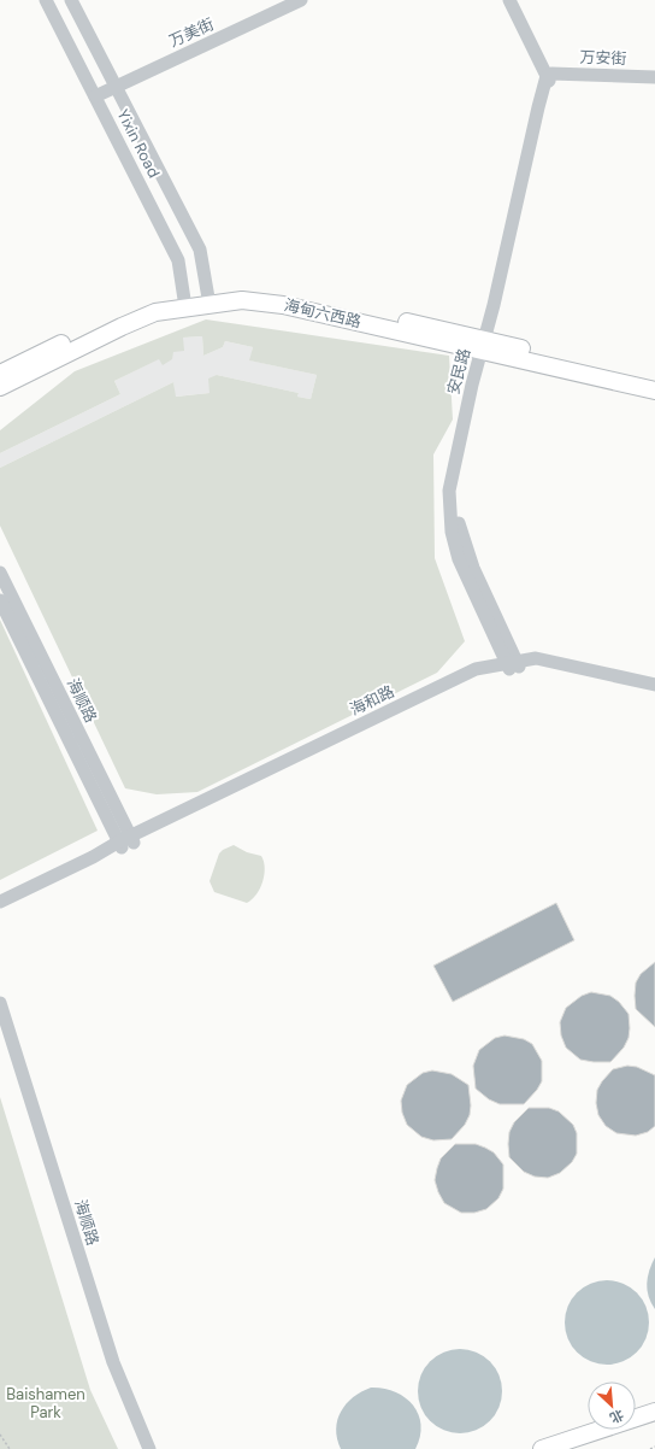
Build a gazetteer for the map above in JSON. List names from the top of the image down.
{
  "streets": {
    "main road": ["海甸六西路"],
    "street": [
      "万美街",
      "万安街",
      "Yixin Road",
      "安民路",
      "海顺路",
      "海和路"
    ]
  },
  "crossings": [
    ["万美街", "Yixin Road"],
    ["万安街", "安民路"],
    ["Yixin Road", "海甸六西路"],
    ["海甸六西路", "安民路"],
    ["安民路", "海和路"],
    ["海顺路", "海和路"]
  ],
  "parks": ["Baishamen Park"],
  "north": "bottom right"
}
